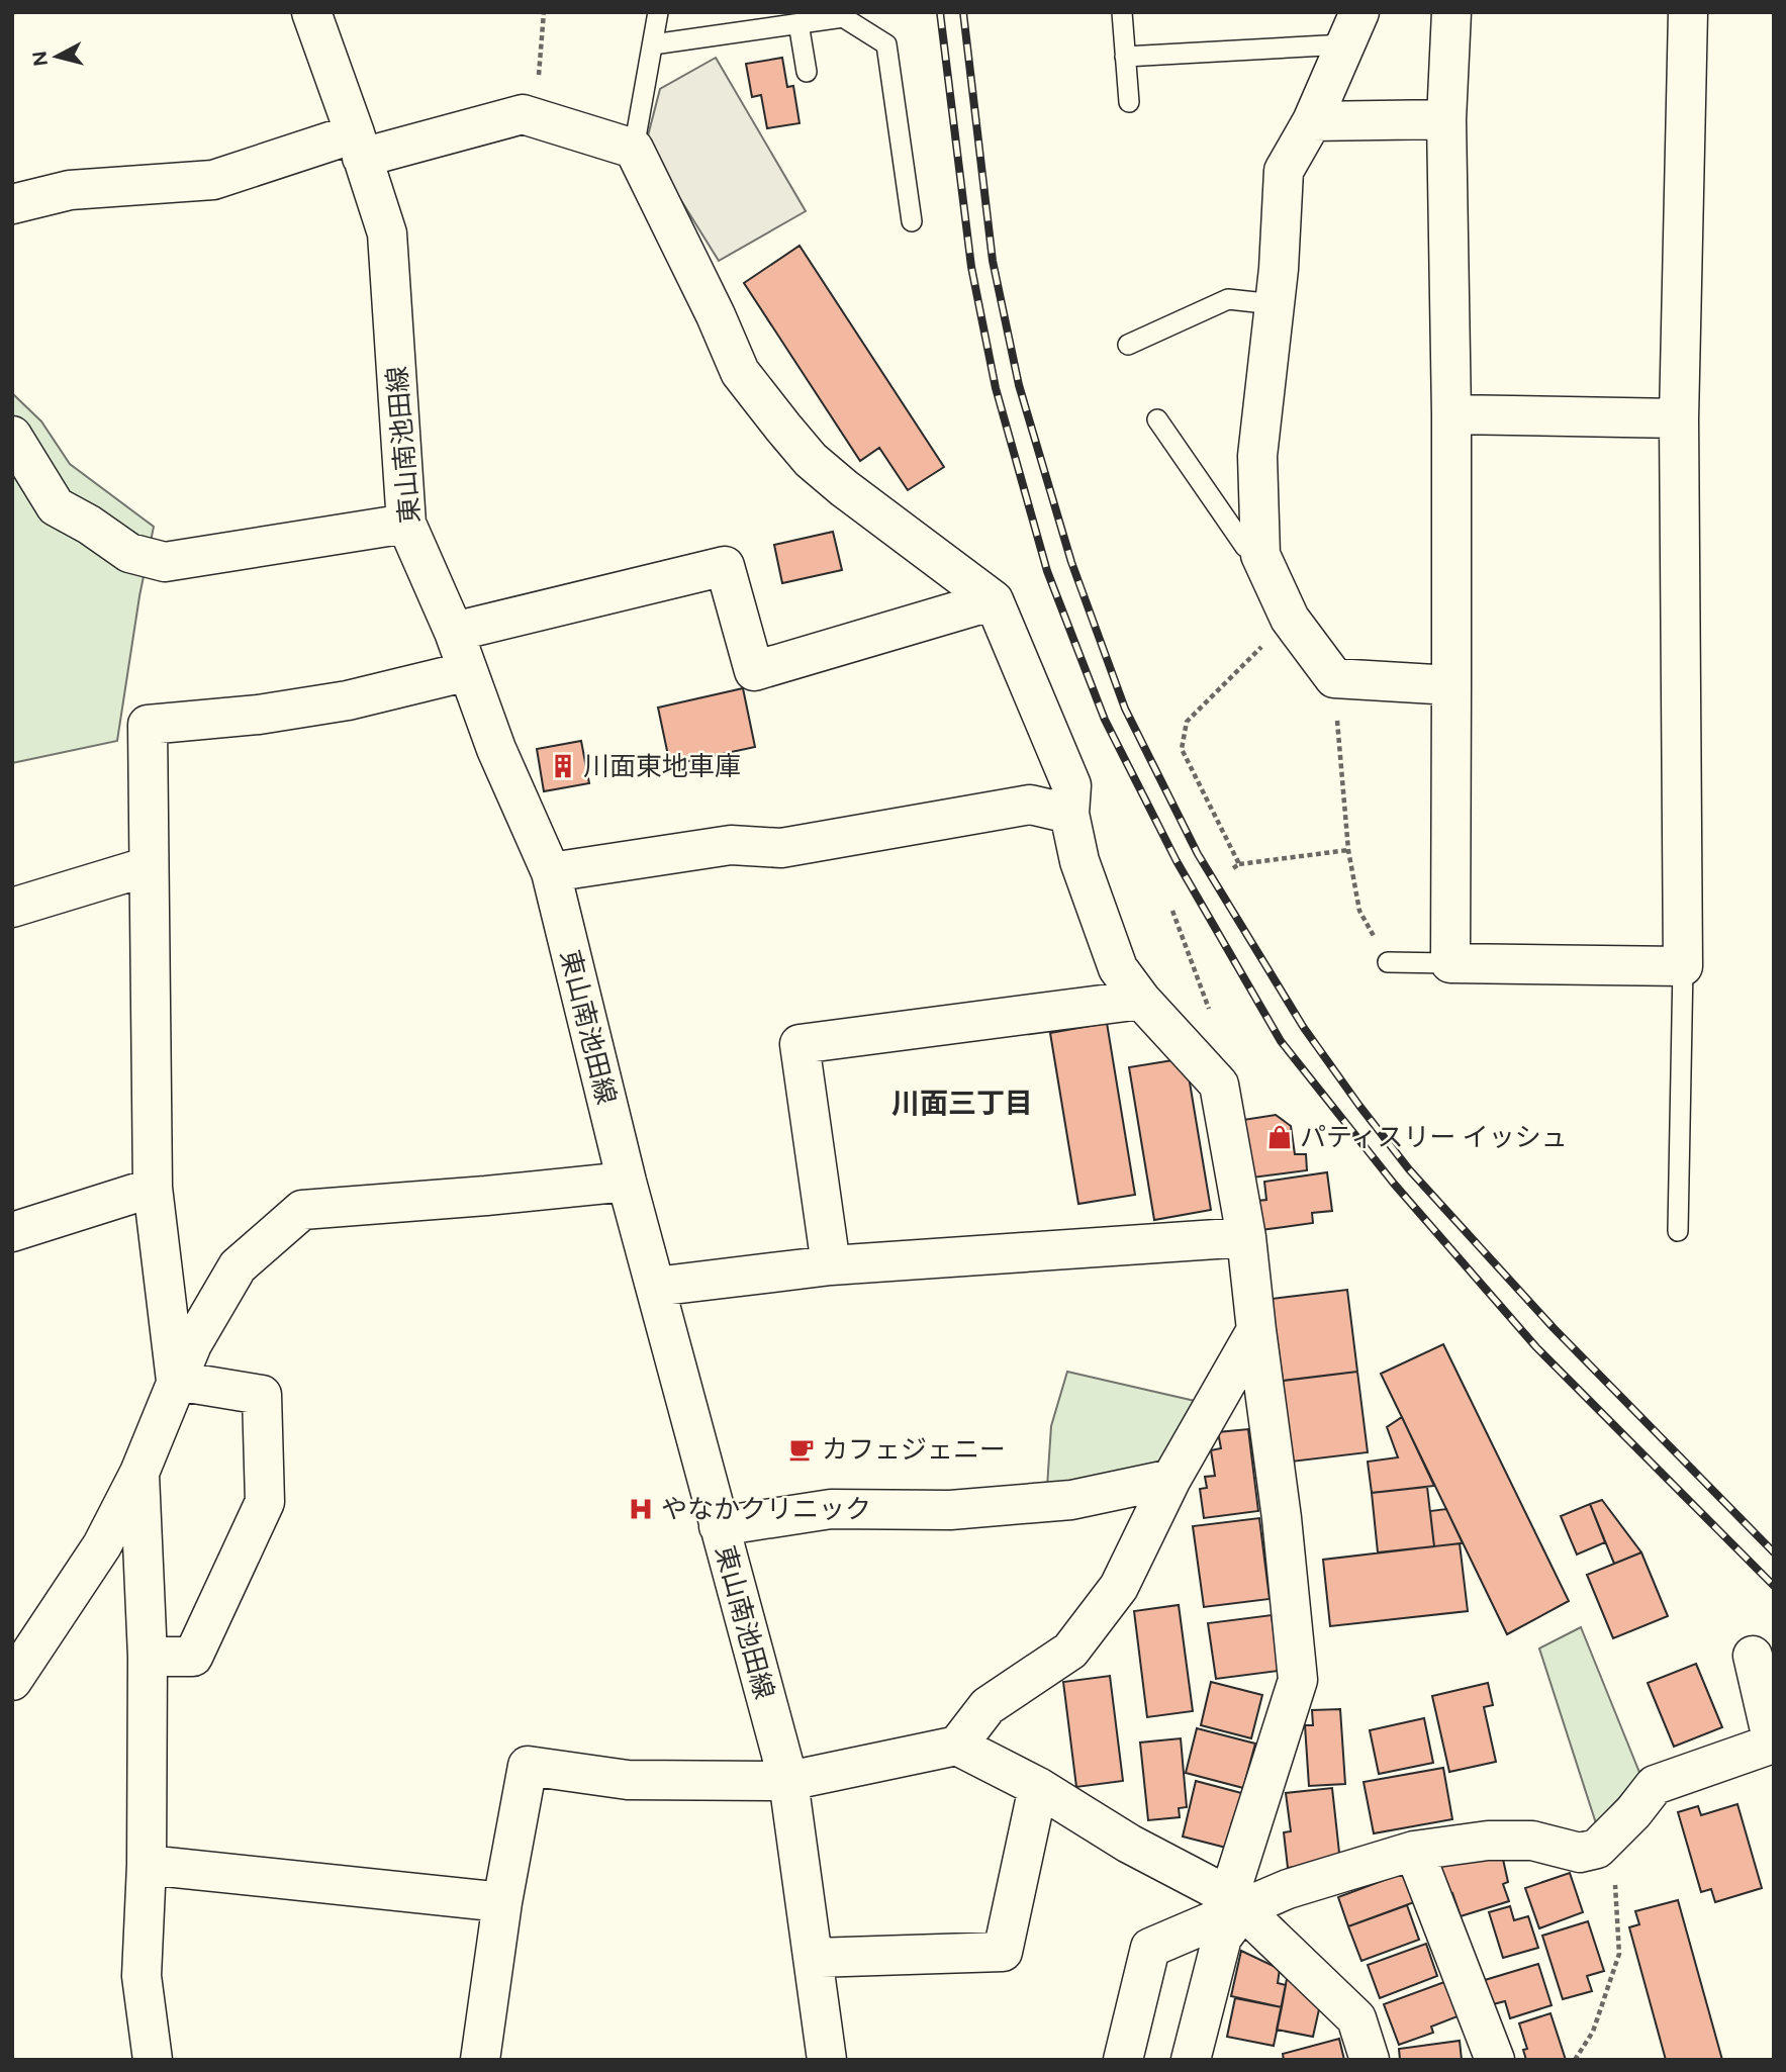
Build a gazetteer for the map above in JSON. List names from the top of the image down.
{
  "streets": {
    "street": ["東山南池田線"]
  },
  "districts": ["川面三丁目"],
  "places": {
    "building": ["川面東地車庫"],
    "shop": ["パティスリー イッシュ"],
    "cafe": ["カフェジェニー"],
    "hospital": ["やなかクリニック"]
  },
  "north": "left"
}
